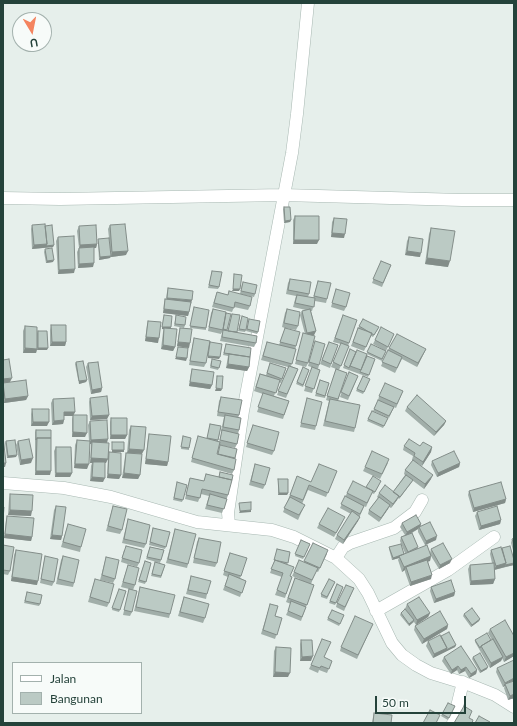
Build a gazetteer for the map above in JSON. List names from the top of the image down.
{
  "legend": ["Jalan", "Bangunan"],
  "scale_bar": "50 m",
  "north": "bottom"
}
